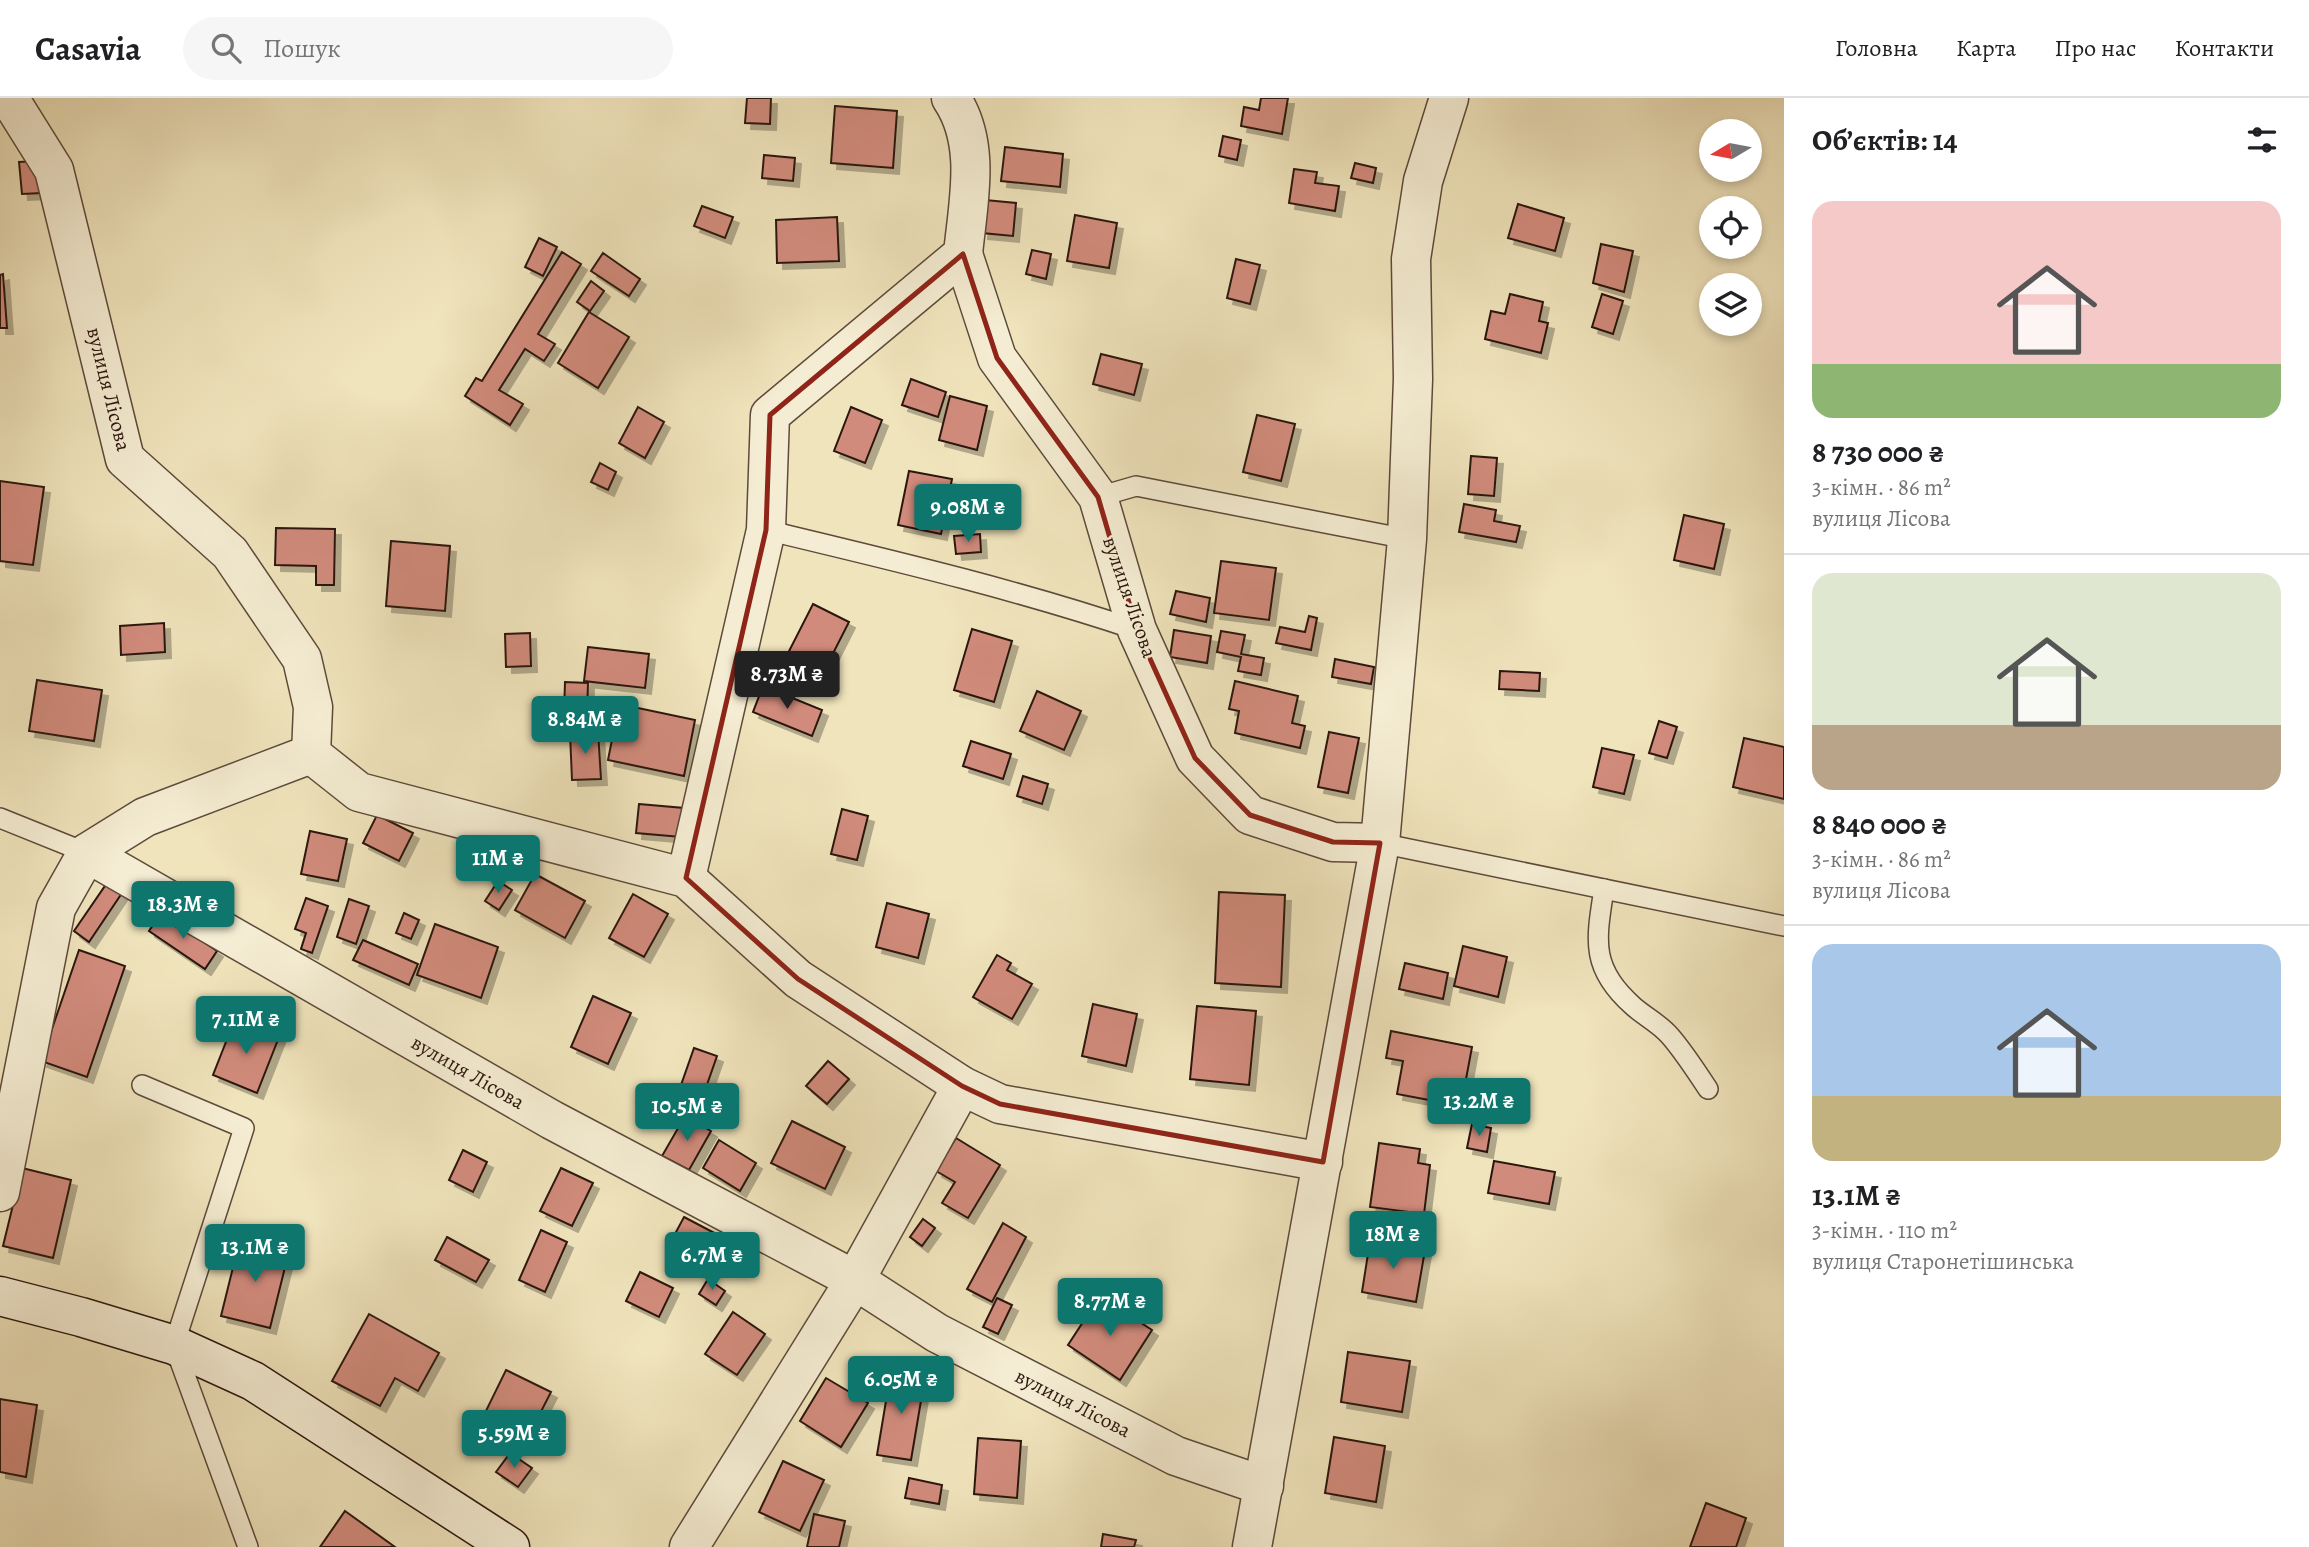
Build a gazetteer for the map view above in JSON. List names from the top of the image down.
{
  "streets": {
    "street": ["вулиця Лісова"]
  },
  "north": "left",
  "page": {
    "header": "Casavia",
    "search": "Пошук",
    "nav": [
      "Головна",
      "Карта",
      "Про нас",
      "Контакти"
    ],
    "heading": "Об’єктів: 14",
    "list": [
      {
        "name": "8 730 000 ₴",
        "note": "3-кімн. · 86 m² · вулиця Лісова"
      },
      {
        "name": "8 840 000 ₴",
        "note": "3-кімн. · 86 m² · вулиця Лісова"
      },
      {
        "name": "13.1M ₴",
        "note": "3-кімн. · 110 m² · вулиця Старонетішинська"
      }
    ],
    "price": [
      "9.08M ₴",
      "8.73M ₴",
      "8.84M ₴",
      "11M ₴",
      "18.3M ₴",
      "7.11M ₴",
      "13.2M ₴",
      "10.5M ₴",
      "18M ₴",
      "13.1M ₴",
      "6.7M ₴",
      "8.77M ₴",
      "6.05M ₴",
      "5.59M ₴"
    ]
  }
}
